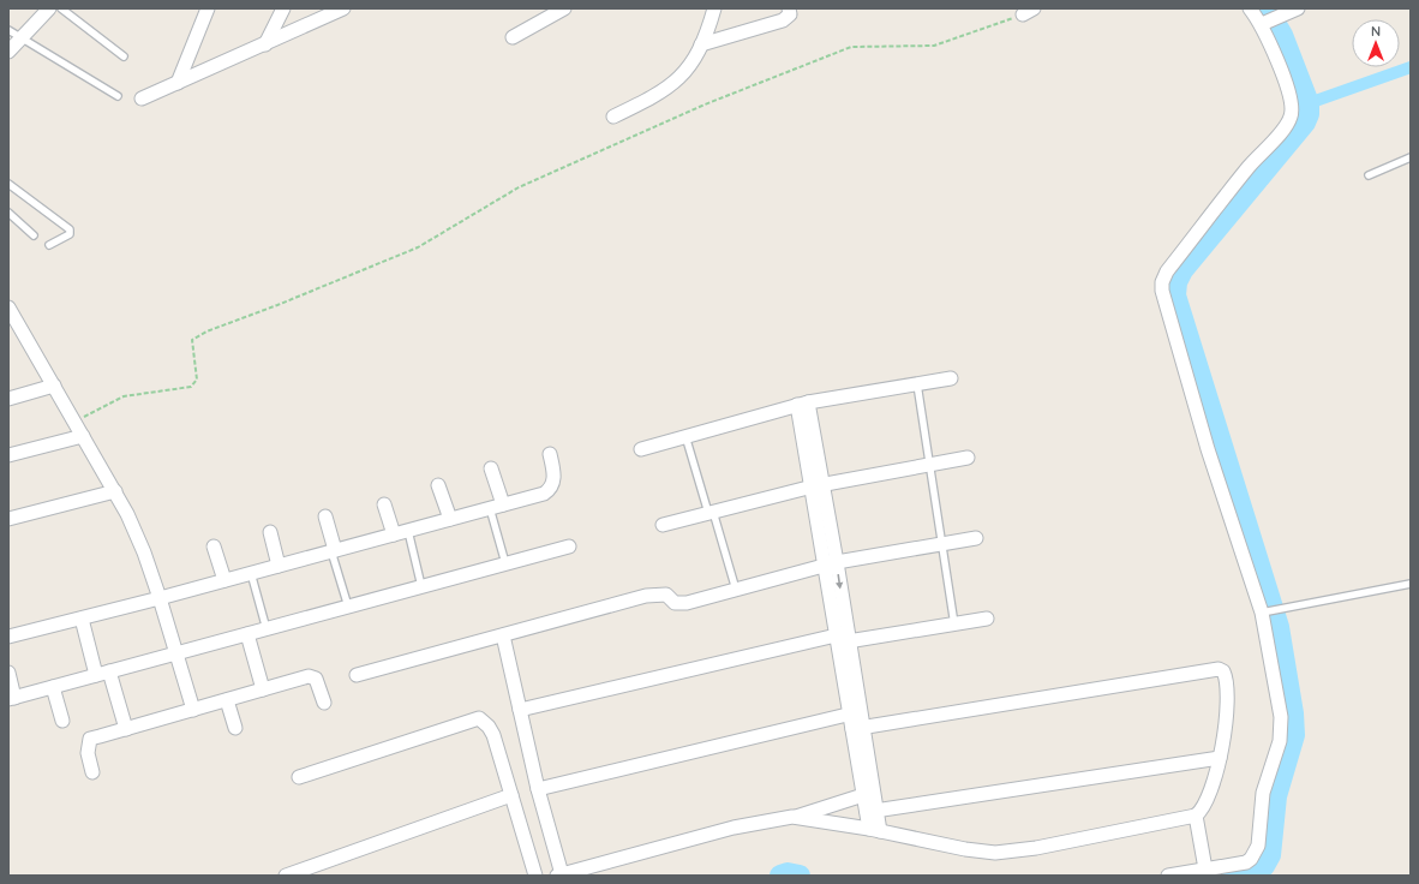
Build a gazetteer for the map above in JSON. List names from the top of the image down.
{
  "north": "top"
}
